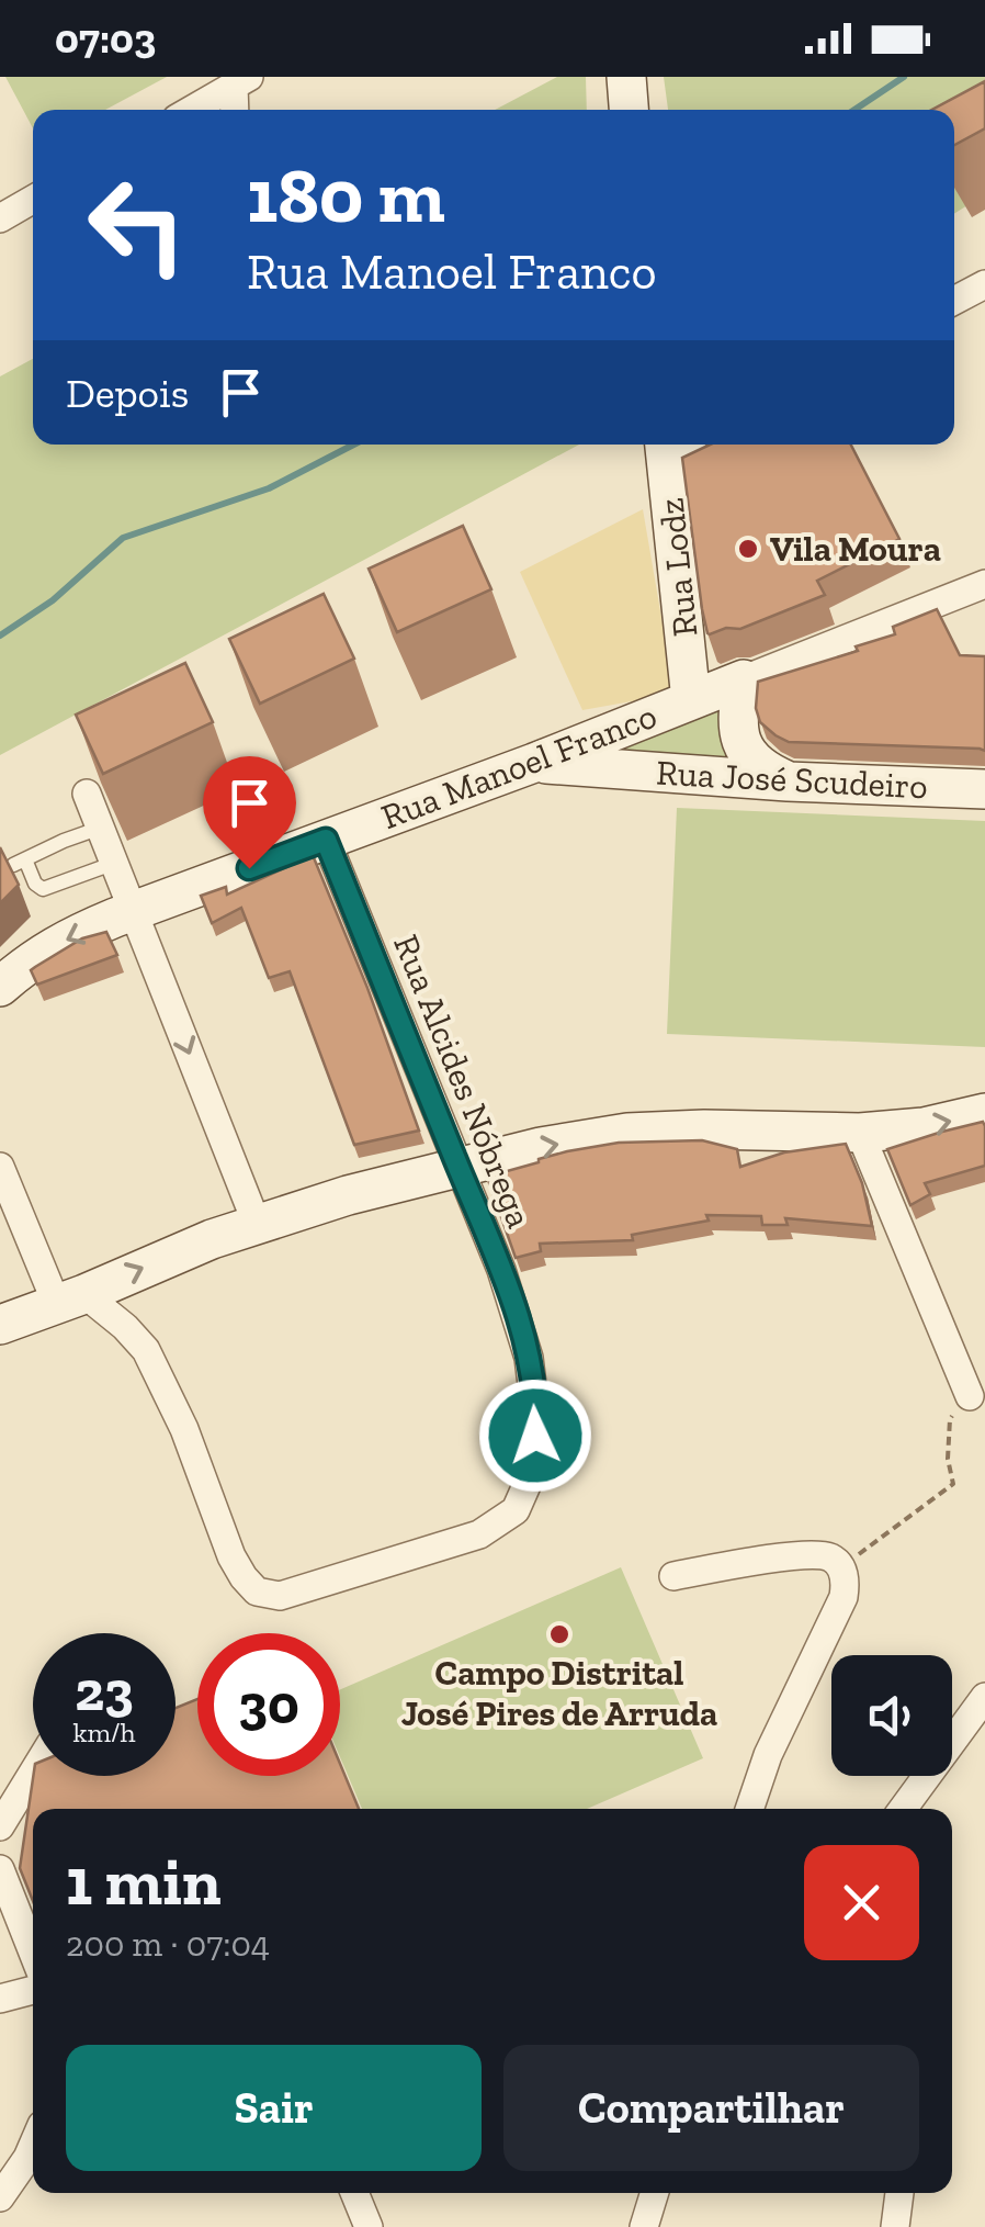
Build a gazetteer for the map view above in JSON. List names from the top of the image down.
{
  "streets": {
    "street": [
      "Rua Lodz",
      "Rua Manoel Franco",
      "Rua José Scudeiro",
      "Rua Alcides Nóbrega"
    ]
  },
  "crossings": [
    ["Rua Lodz", "Rua Manoel Franco"],
    ["Rua Manoel Franco", "Rua José Scudeiro"],
    ["Rua Manoel Franco", "Rua Alcides Nóbrega"]
  ],
  "places": ["Vila Moura", "Campo Distrital José Pires de Arruda"],
  "page": {
    "status": "07:03",
    "turn": ["180 m", "Rua Manoel Franco"],
    "then": "Depois",
    "speed": "23 km/h",
    "limit": "30",
    "heading": ["1 min", "200 m · 07:04"],
    "buttons": ["Sair", "Compartilhar"]
  }
}
